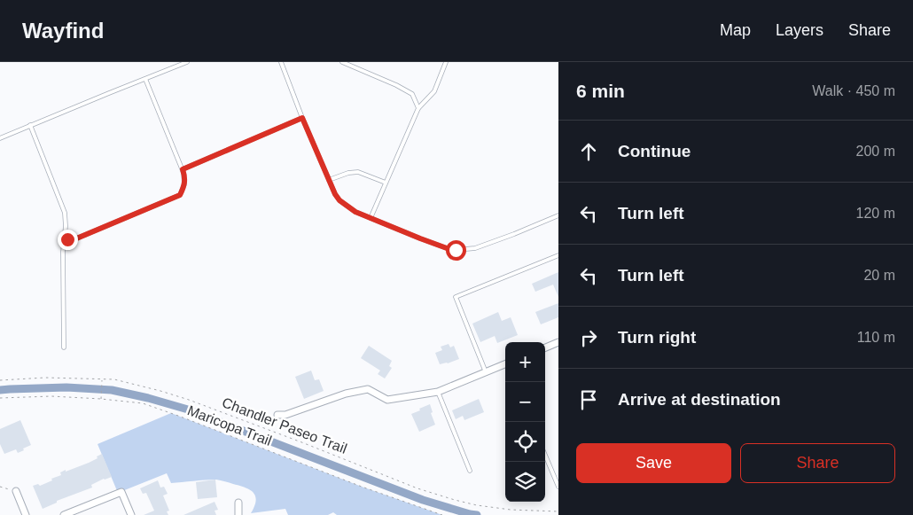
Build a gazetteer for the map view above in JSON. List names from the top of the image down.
{
  "streets": {
    "path": ["Maricopa Trail", "Chandler Paseo Trail"]
  },
  "page": {
    "header": "Wayfind",
    "nav": ["Map", "Layers", "Share"],
    "heading": ["6 min", "Walk · 450 m"],
    "list": [
      ["Continue", "200 m"],
      ["Turn left", "120 m"],
      ["Turn left", "20 m"],
      ["Turn right", "110 m"],
      "Arrive at destination"
    ],
    "map_buttons": ["+", "−"],
    "buttons": ["Save", "Share"]
  }
}
